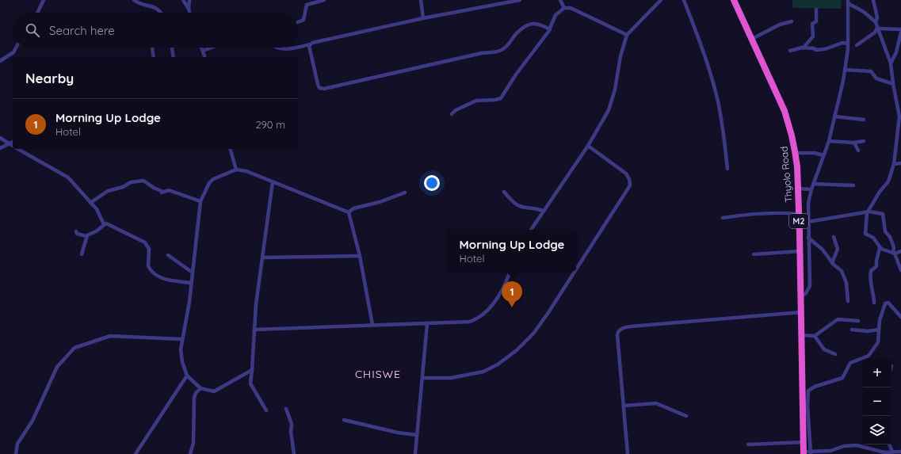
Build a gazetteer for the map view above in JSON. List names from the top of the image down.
{
  "streets": {
    "highway": ["Thyolo Road", "M2"]
  },
  "districts": ["CHISWE"],
  "page": {
    "search": "Search here",
    "heading": "Nearby",
    "list": [
      {
        "mark": "1",
        "name": "Morning Up Lodge",
        "note": "Hotel",
        "value": "290 m"
      }
    ],
    "popup": ["Morning Up Lodge", "Hotel"],
    "pins": "1",
    "map_buttons": ["+", "−"]
  }
}
